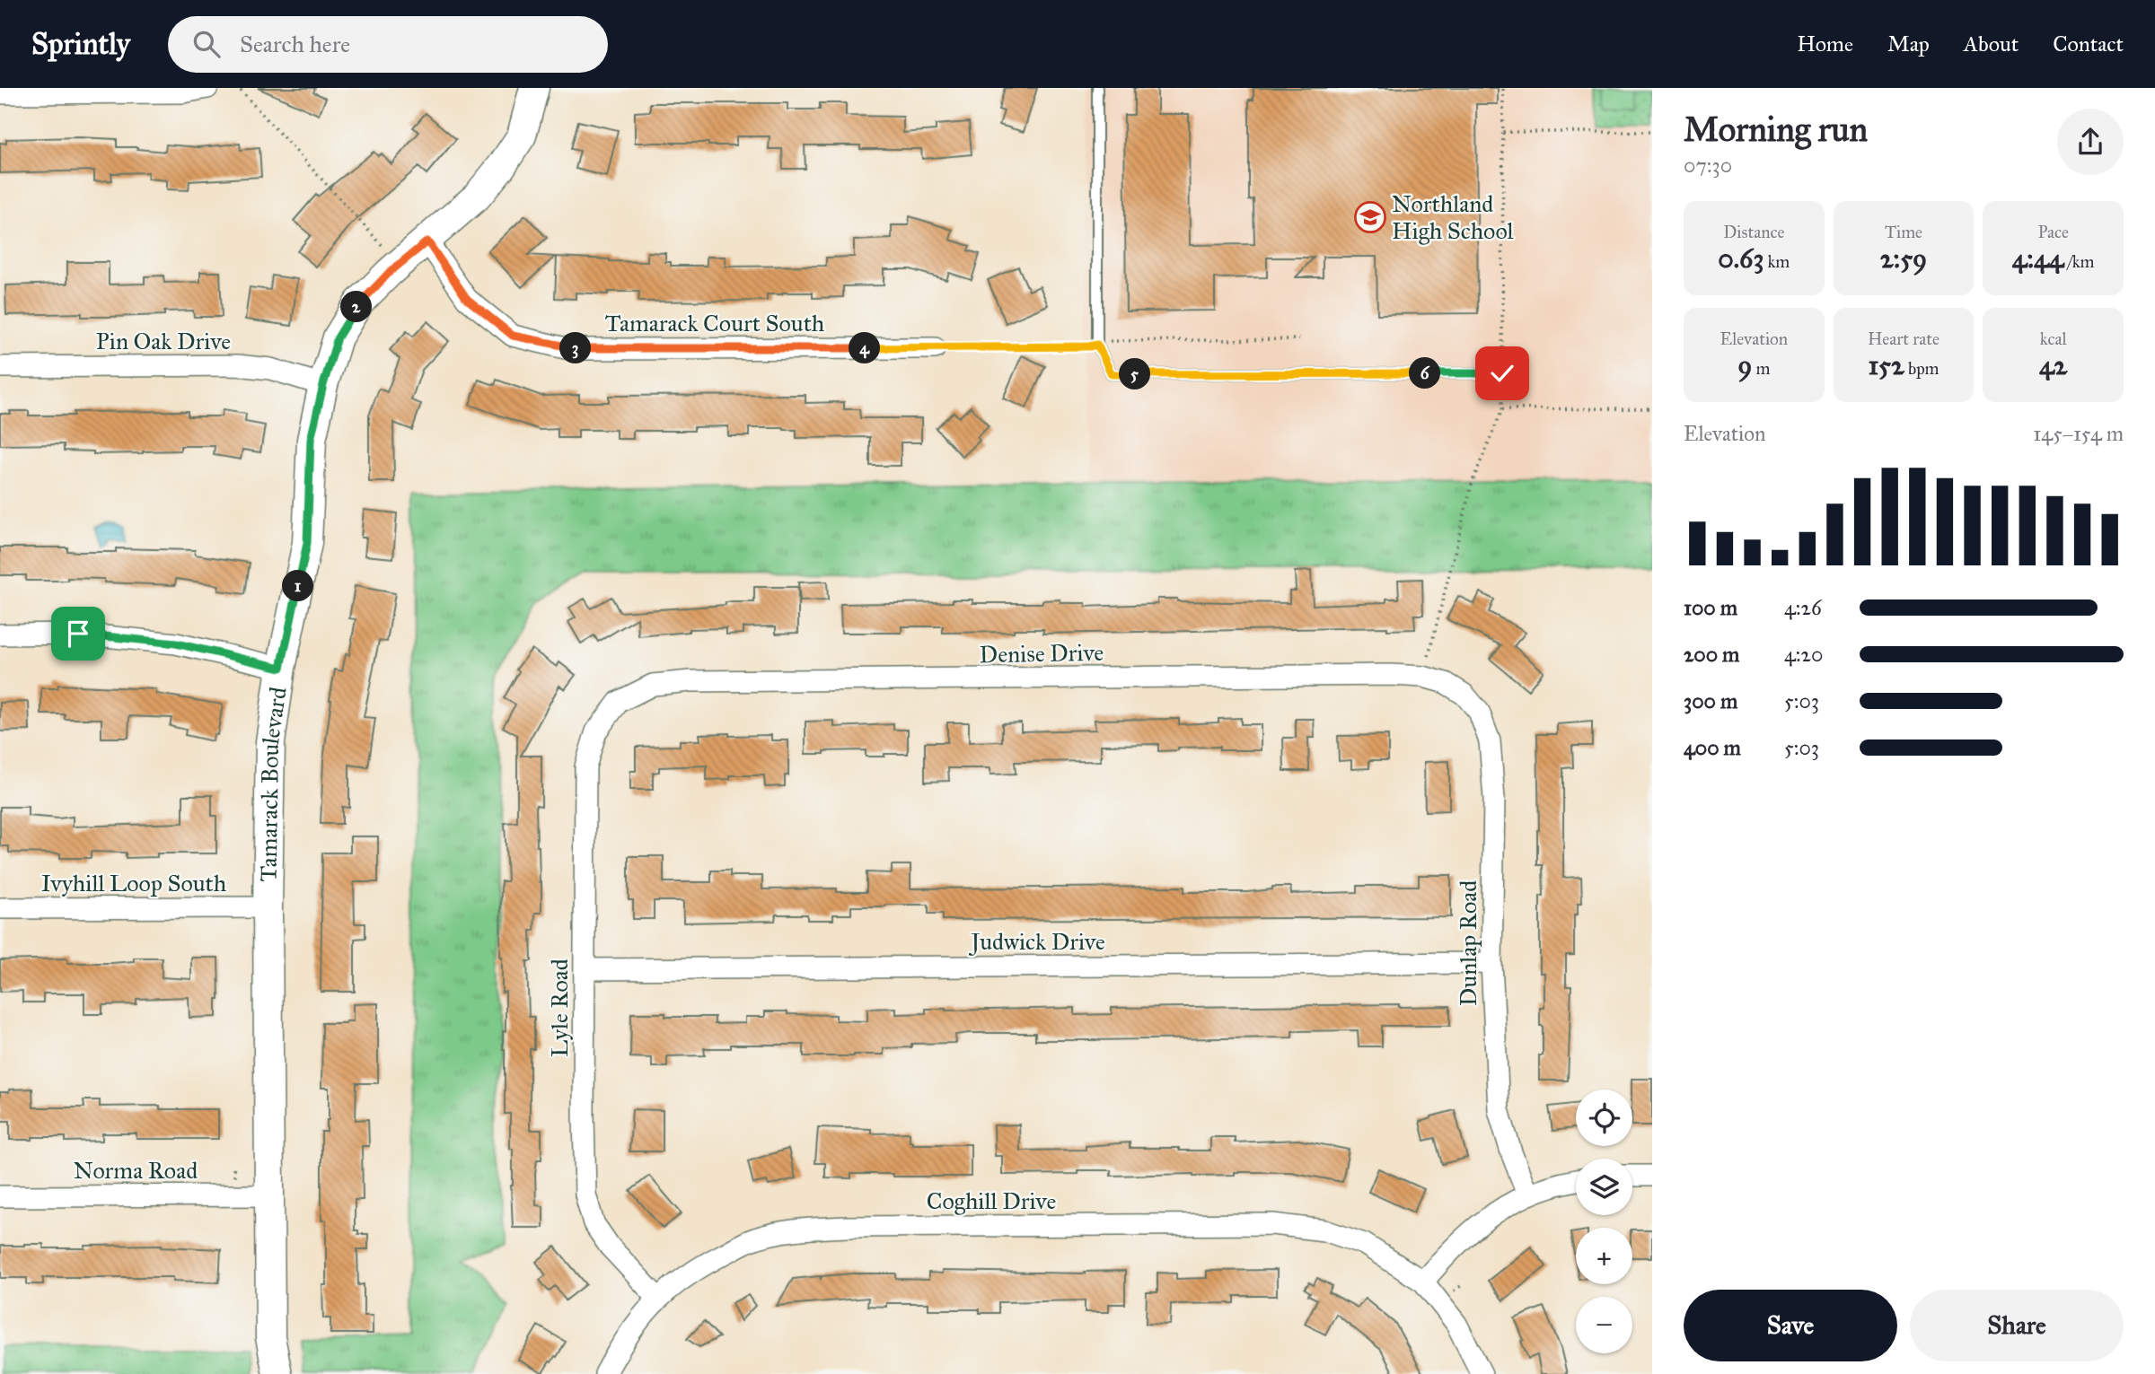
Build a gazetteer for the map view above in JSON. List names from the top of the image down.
{
  "streets": {
    "street": [
      "Tamarack Court South",
      "Pin Oak Drive",
      "Denise Drive",
      "Tamarack Boulevard",
      "Ivyhill Loop South",
      "Judwick Drive",
      "Dunlap Road",
      "Lyle Road",
      "Norma Road",
      "Coghill Drive"
    ]
  },
  "crossings": [
    ["Tamarack Court South", "Tamarack Boulevard"],
    ["Pin Oak Drive", "Tamarack Boulevard"],
    ["Denise Drive", "Dunlap Road"],
    ["Denise Drive", "Lyle Road"],
    ["Tamarack Boulevard", "Ivyhill Loop South"],
    ["Tamarack Boulevard", "Norma Road"],
    ["Judwick Drive", "Dunlap Road"],
    ["Judwick Drive", "Lyle Road"],
    ["Lyle Road", "Coghill Drive"]
  ],
  "places": {
    "school or university": ["Northland High School"]
  },
  "page": {
    "header": "Sprintly",
    "search": "Search here",
    "nav": [
      "Home",
      "Map",
      "About",
      "Contact"
    ],
    "heading": ["Morning run", "07:30"],
    "stats": [
      ["Distance", "0.63 km"],
      ["Time", "2:59"],
      ["Pace", "4:44 /km"],
      ["Elevation", "9 m"],
      ["Heart rate", "152 bpm"],
      ["kcal", "42"]
    ],
    "pins": [
      "2",
      "3",
      "4",
      "6",
      "5",
      "1"
    ],
    "chart": ["Elevation", "145–154 m"],
    "list": [
      {
        "name": "100 m",
        "note": "4:26"
      },
      {
        "name": "200 m",
        "note": "4:20"
      },
      {
        "name": "300 m",
        "note": "5:03"
      },
      {
        "name": "400 m",
        "note": "5:03"
      }
    ],
    "map_buttons": ["+", "−"],
    "buttons": ["Save", "Share"]
  }
}
